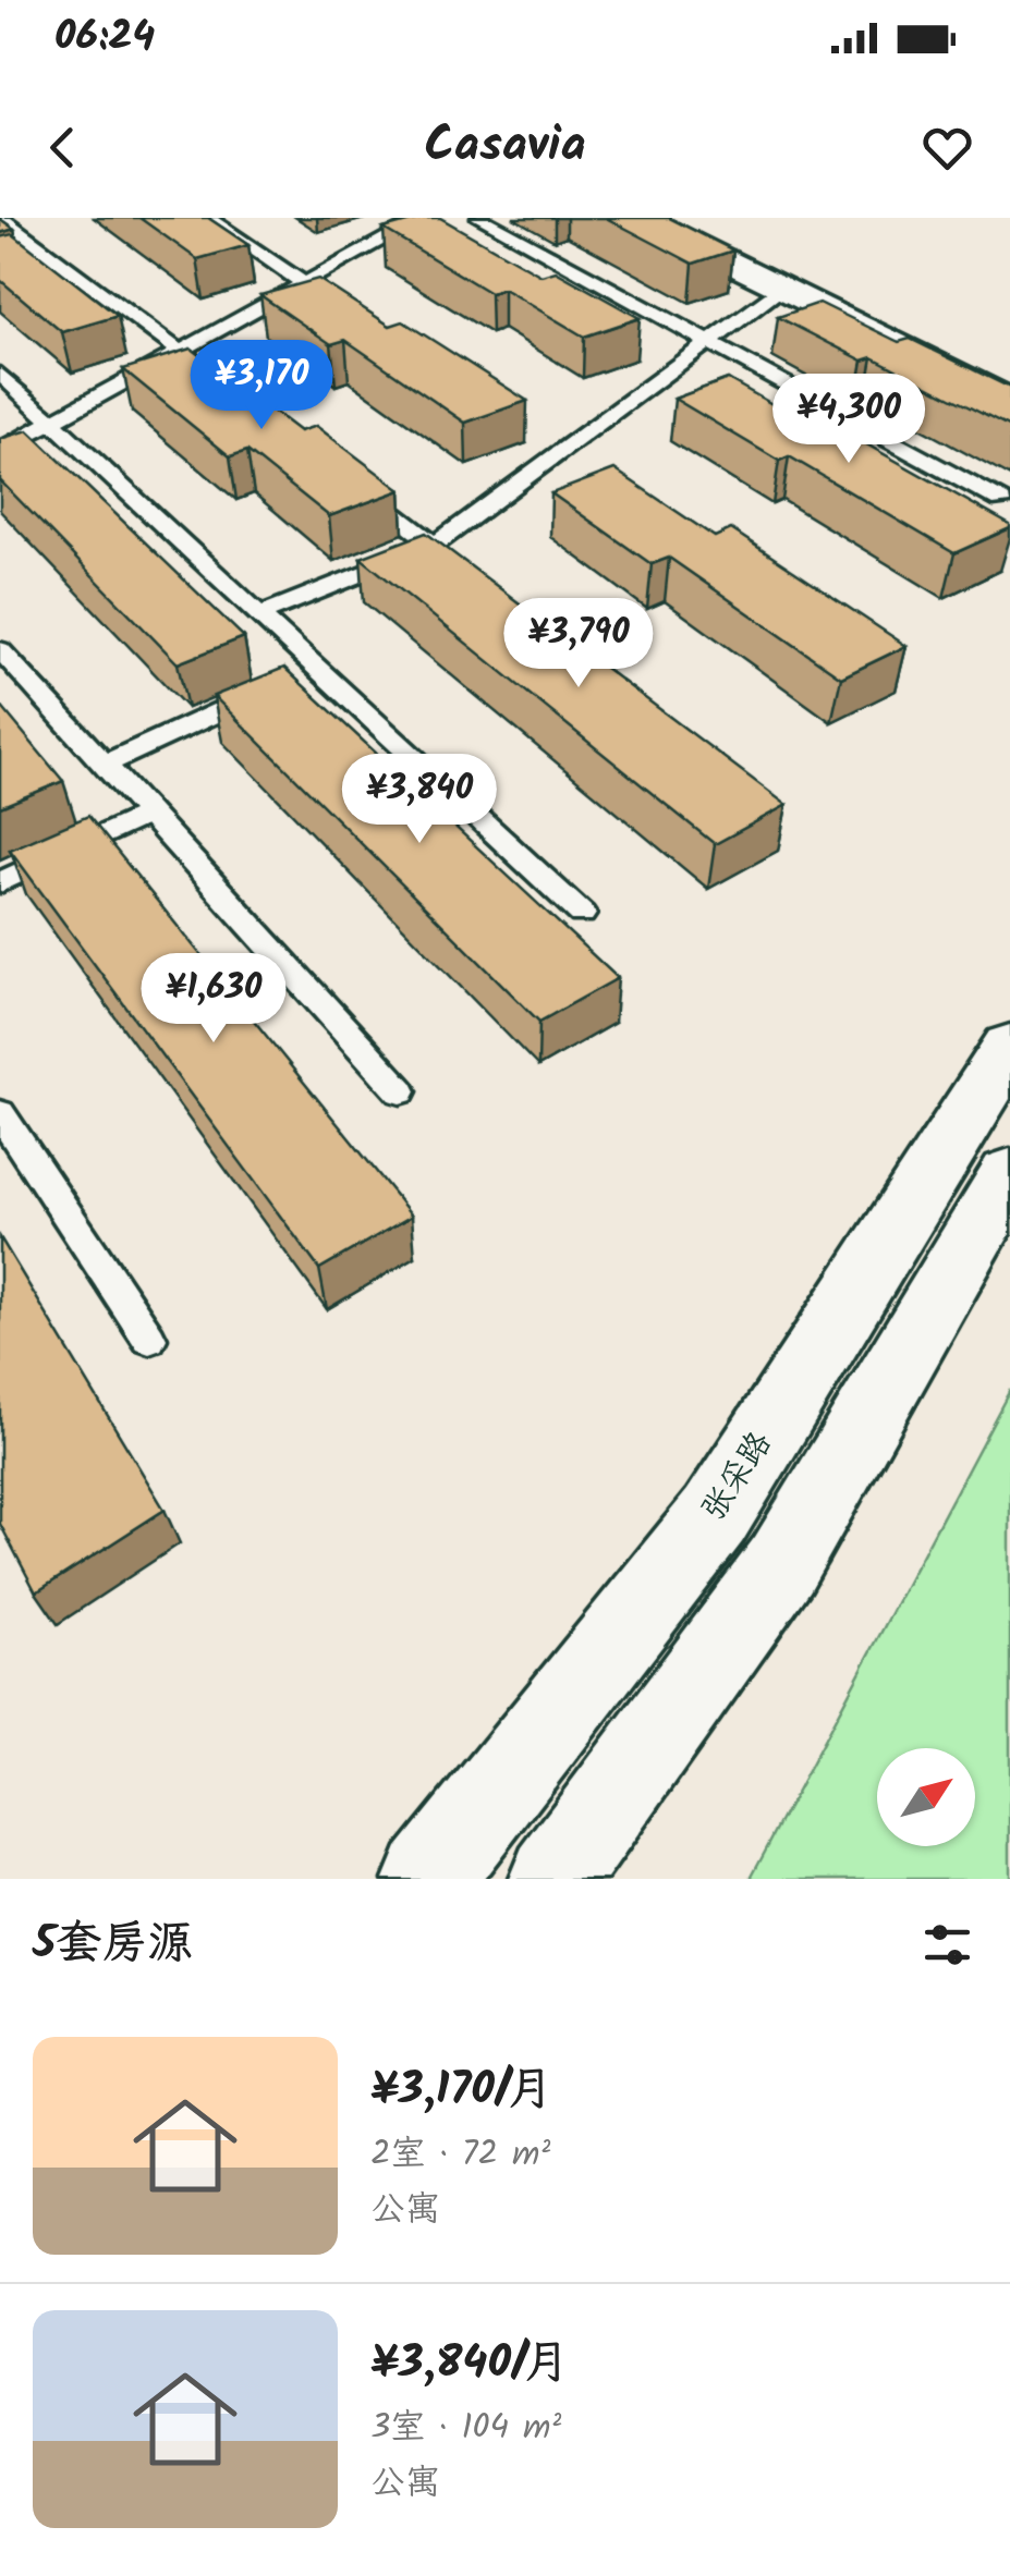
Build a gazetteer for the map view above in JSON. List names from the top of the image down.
{
  "streets": {
    "main road": ["张采路"]
  },
  "north": "top right",
  "page": {
    "status": "06:24",
    "header": "Casavia",
    "price": [
      "¥3,170",
      "¥4,300",
      "¥3,790",
      "¥3,840",
      "¥1,630"
    ],
    "heading": "5套房源",
    "list": [
      {
        "name": "¥3,170/月",
        "note": "2室 · 72 m² · 公寓"
      },
      {
        "name": "¥3,840/月",
        "note": "3室 · 104 m² · 公寓"
      }
    ]
  }
}
